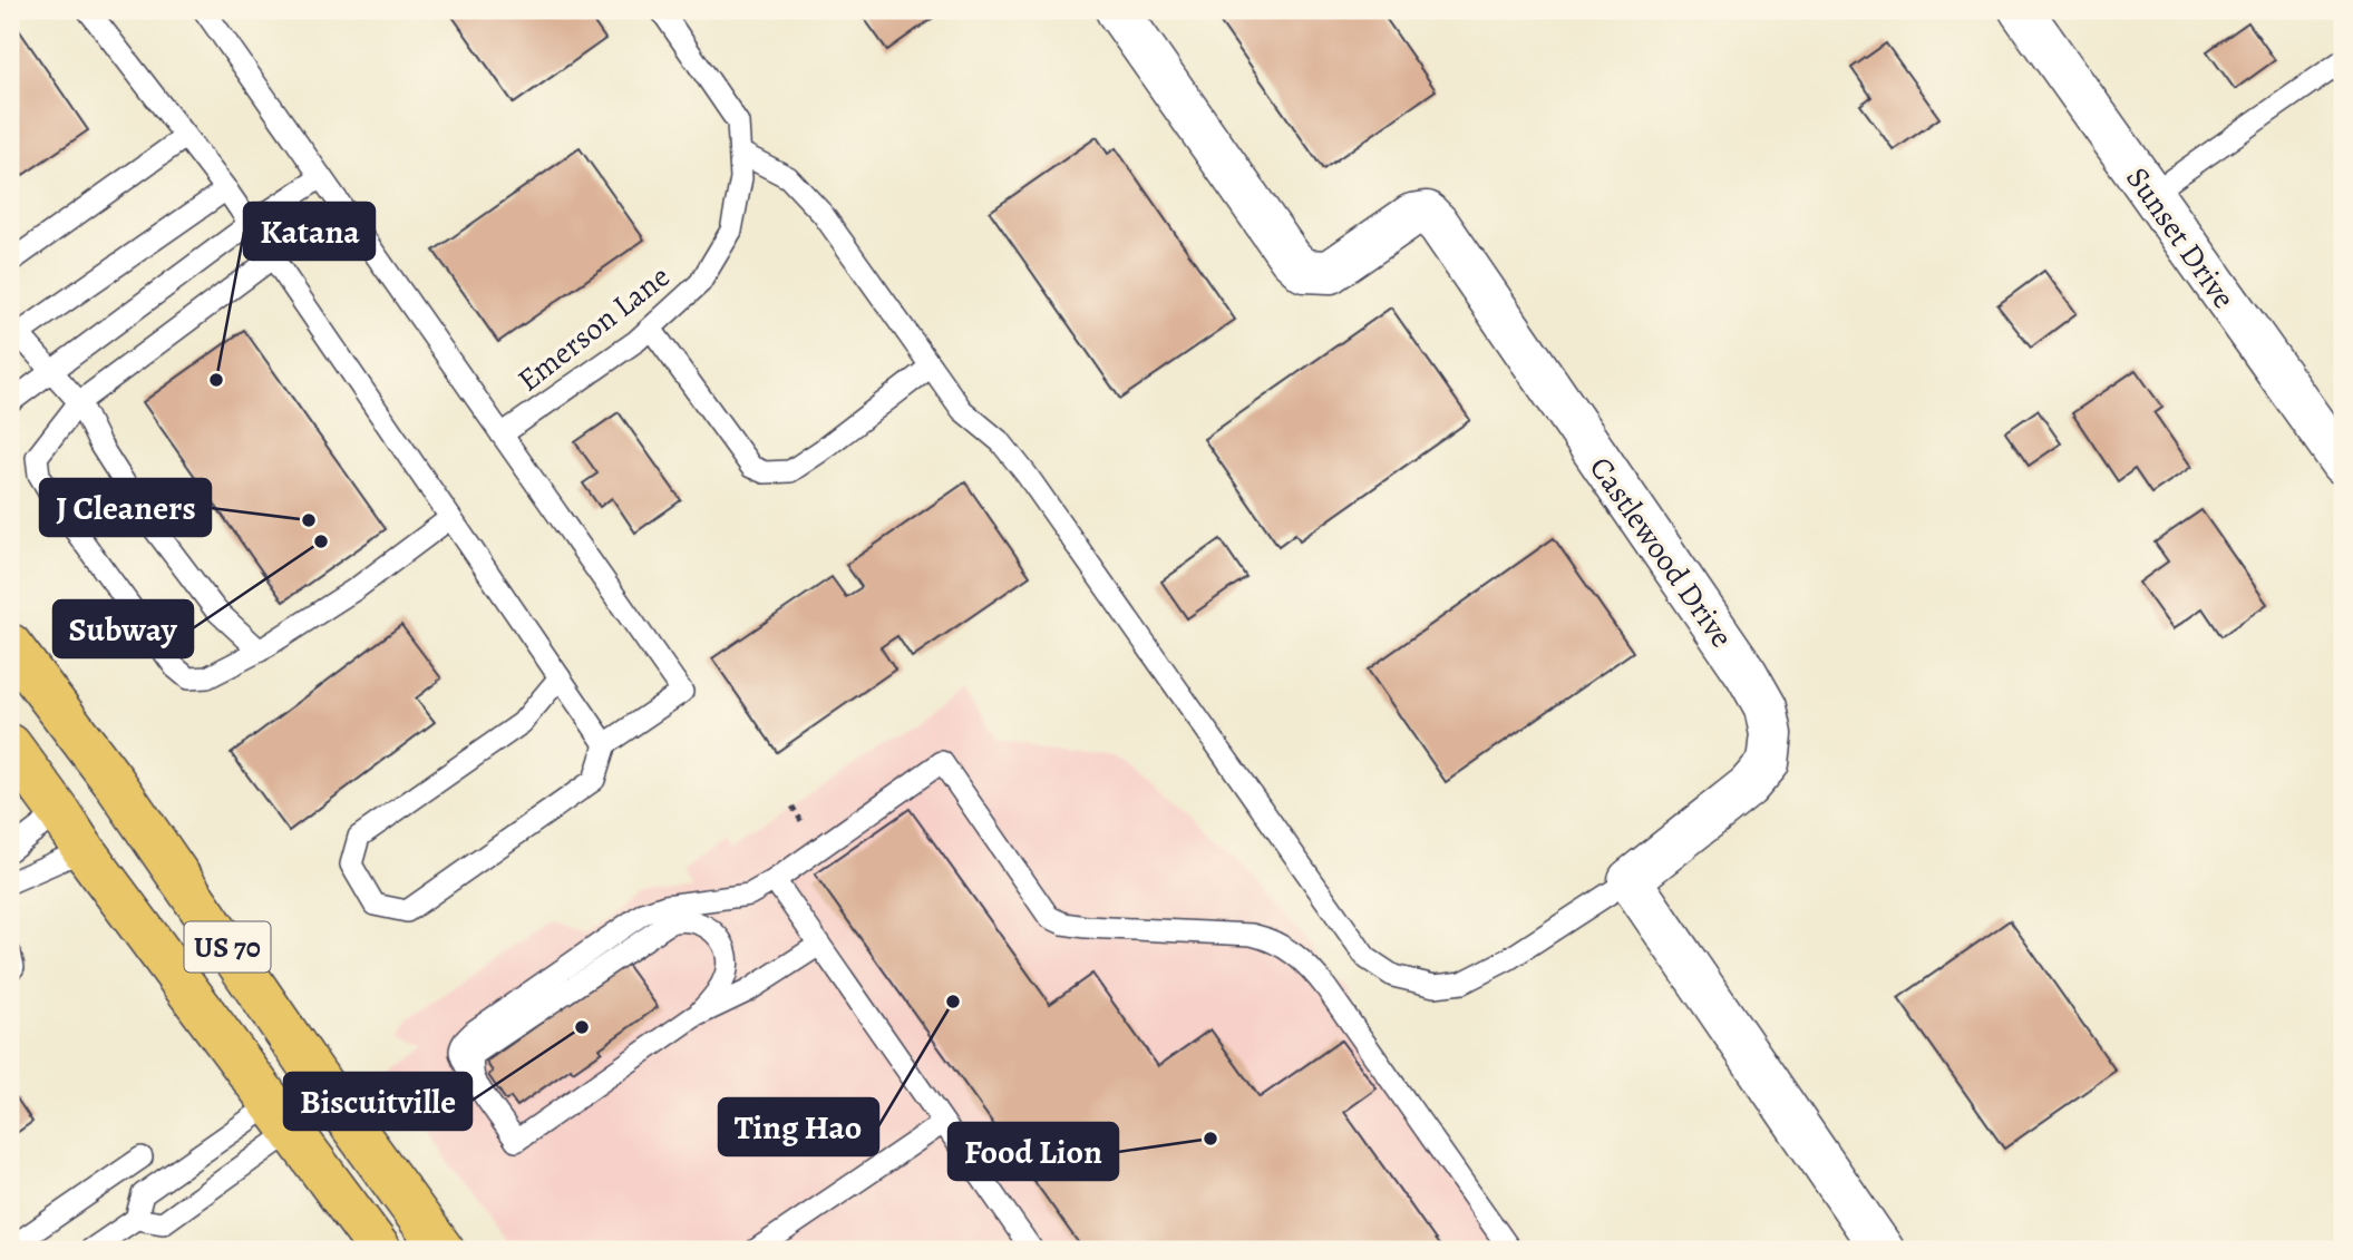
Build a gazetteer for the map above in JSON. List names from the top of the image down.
{
  "streets": {
    "highway": ["US 70"],
    "street": ["Sunset Drive", "Castlewood Drive"],
    "lane": ["Emerson Lane"]
  },
  "places": [
    "Katana",
    "J Cleaners",
    "Subway",
    "Ting Hao",
    "Biscuitville",
    "Food Lion"
  ]
}
